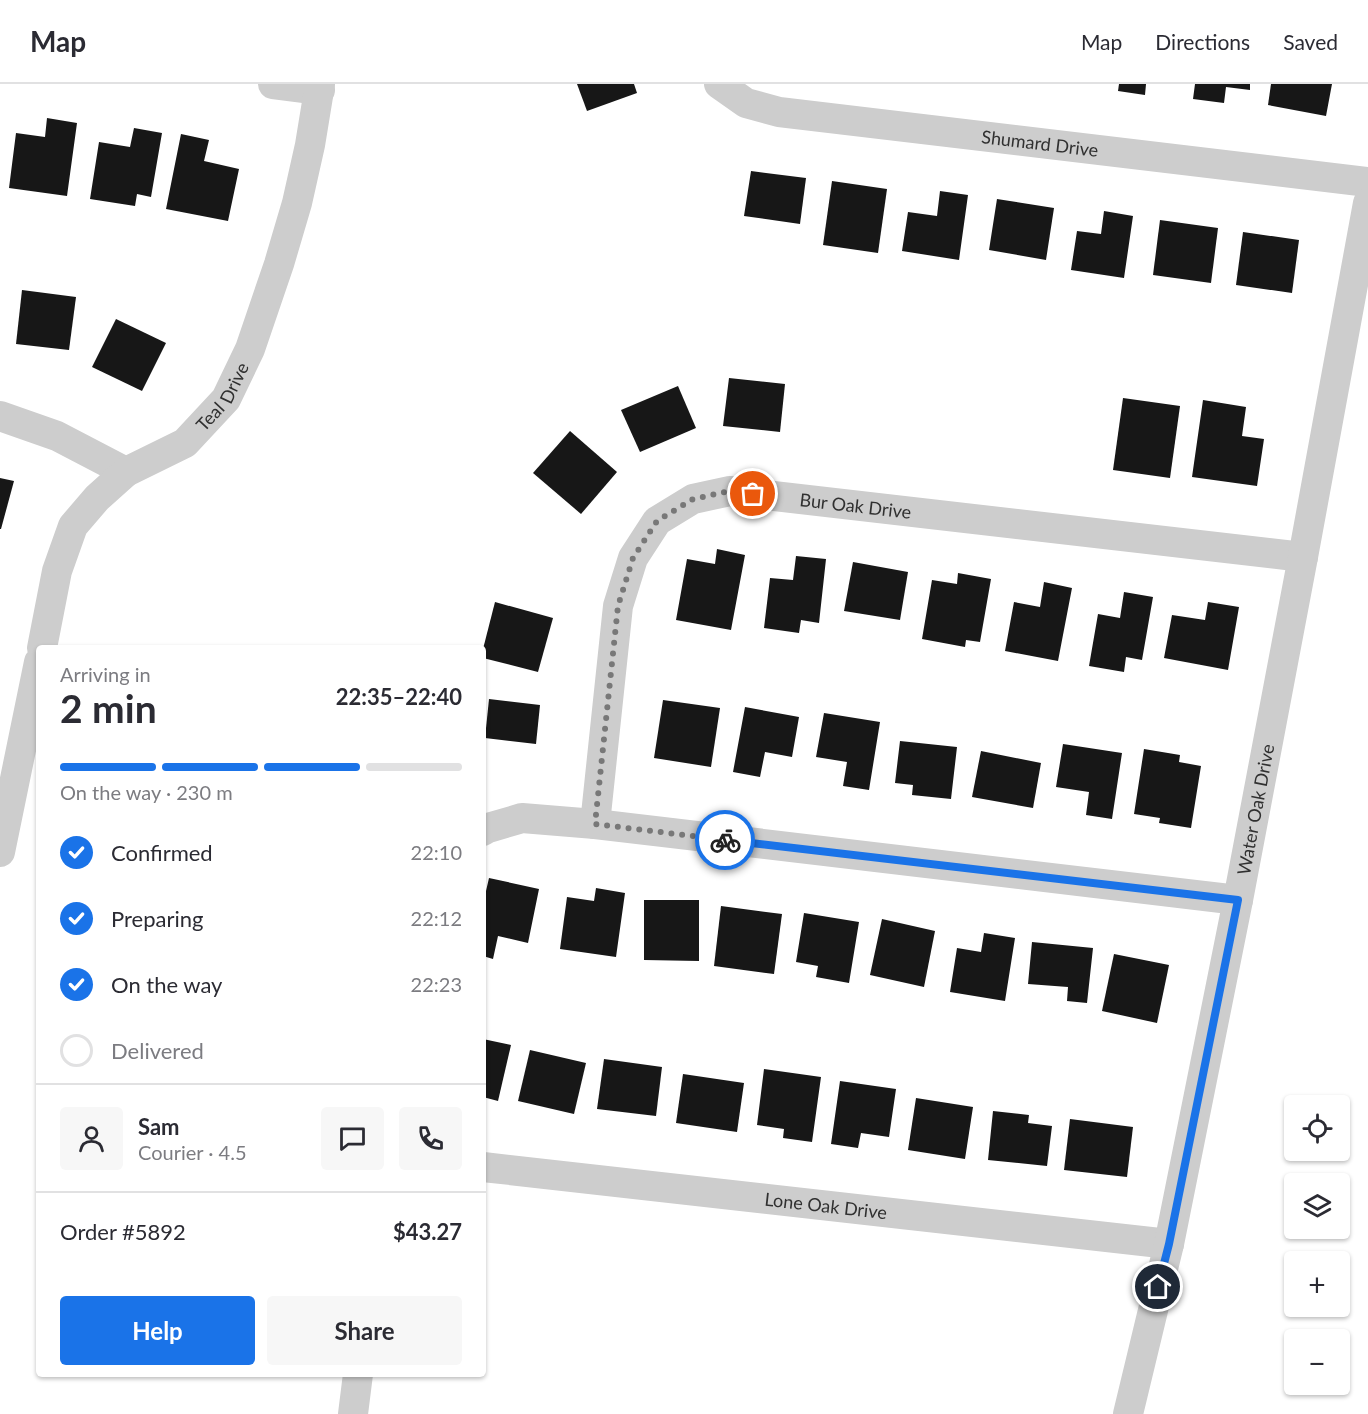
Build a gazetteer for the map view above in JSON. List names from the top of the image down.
{
  "streets": {
    "street": [
      "Shumard Drive",
      "Teal Drive",
      "Bur Oak Drive",
      "Water Oak Drive",
      "Lone Oak Drive"
    ]
  },
  "crossings": [
    ["Bur Oak Drive", "Water Oak Drive"],
    ["Water Oak Drive", "Lone Oak Drive"]
  ],
  "page": {
    "header": "Map",
    "nav": ["Map", "Directions", "Saved"],
    "heading": ["2 min", "Arriving in", "22:35–22:40"],
    "panel": [
      "Sam",
      "Courier · 4.5",
      "Order #5892",
      "$43.27"
    ],
    "bar": "On the way · 230 m",
    "list": [
      ["Confirmed", "22:10"],
      ["Preparing", "22:12"],
      ["On the way", "22:23"],
      "Delivered"
    ],
    "map_buttons": ["+", "−"],
    "buttons": ["Help", "Share"]
  }
}
